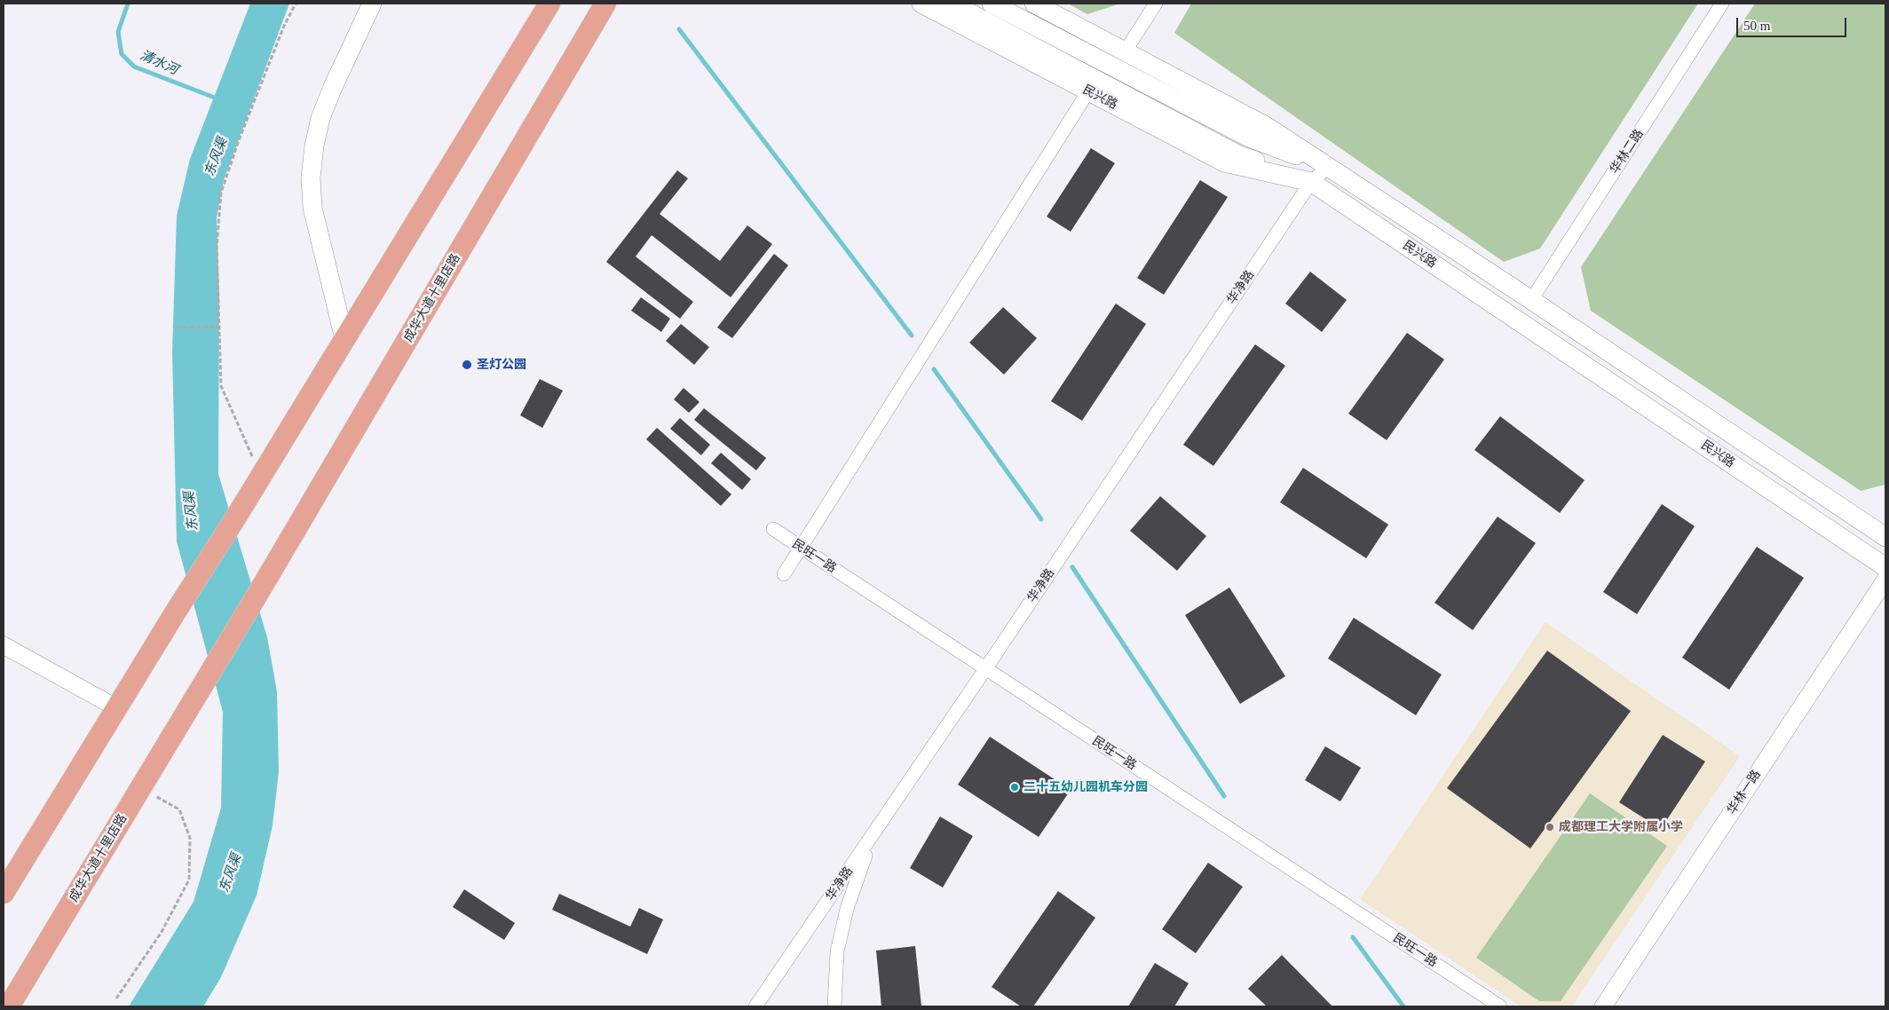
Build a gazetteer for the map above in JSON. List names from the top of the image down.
{
  "streets": {
    "main road": ["民兴路", "成华大道十里店路"],
    "street": [
      "华林二路",
      "华净路",
      "民旺一路",
      "华林一路"
    ]
  },
  "crossings": [
    ["民兴路", "华林二路"],
    ["民兴路", "华净路"],
    ["华净路", "民旺一路"]
  ],
  "water": ["清水河", "东风渠"],
  "places": ["圣灯公园", "二十五幼儿园机车分园", "成都理工大学附属小学"],
  "scale_bar": "50 m"
}
